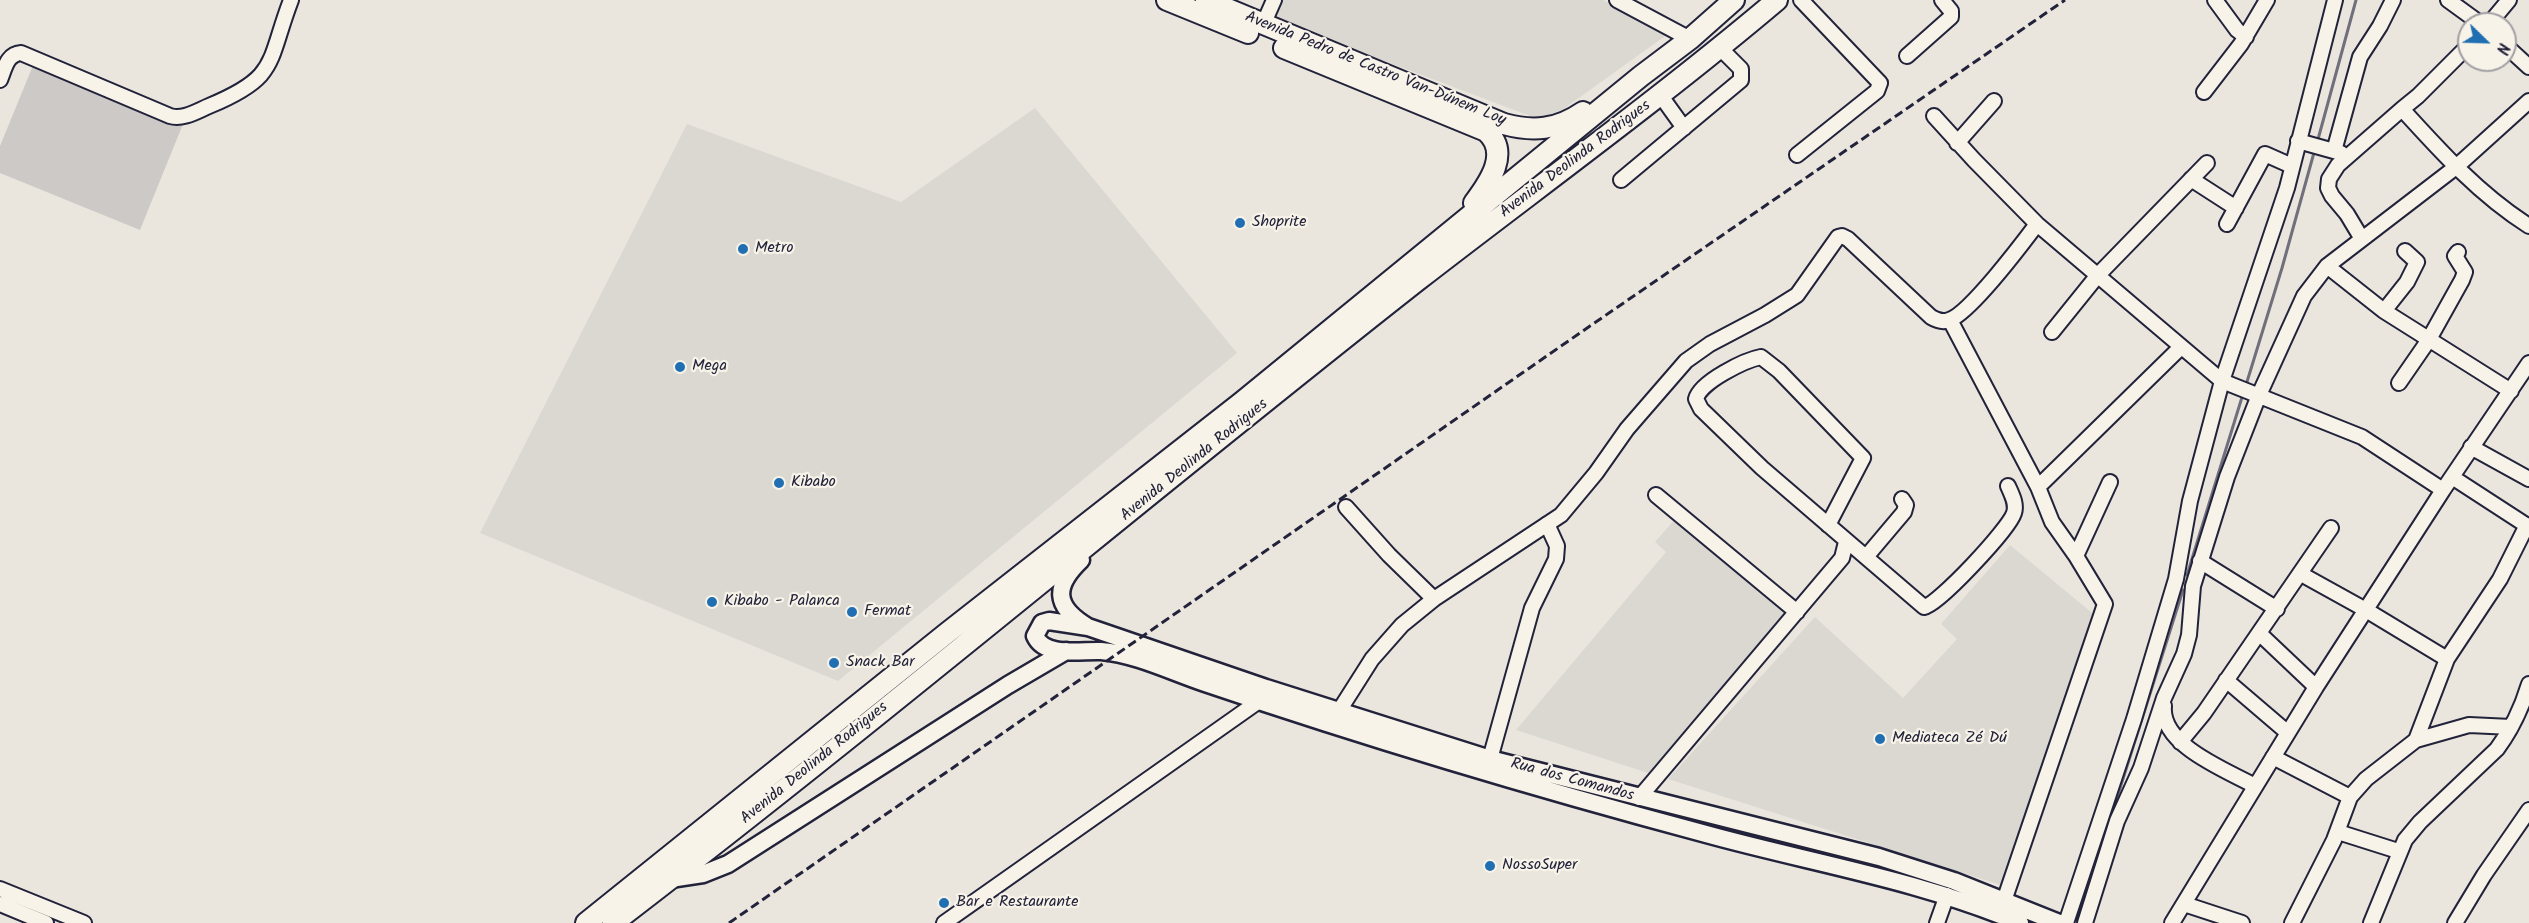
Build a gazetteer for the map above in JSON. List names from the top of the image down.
{
  "streets": {
    "highway": ["Avenida Pedro de Castro Van-Dúnem Loy", "Avenida Deolinda Rodrigues"],
    "main road": ["Rua dos Comandos"]
  },
  "crossings": [
    ["Avenida Pedro de Castro Van-Dúnem Loy", "Avenida Deolinda Rodrigues"]
  ],
  "places": [
    "Shoprite",
    "Metro",
    "Mega",
    "Kibabo",
    "Kibabo - Palanca",
    "Fermat",
    "Snack Bar",
    "Mediateca Zé Dú",
    "NossoSuper",
    "Bar e Restaurante"
  ],
  "north": "bottom right"
}
